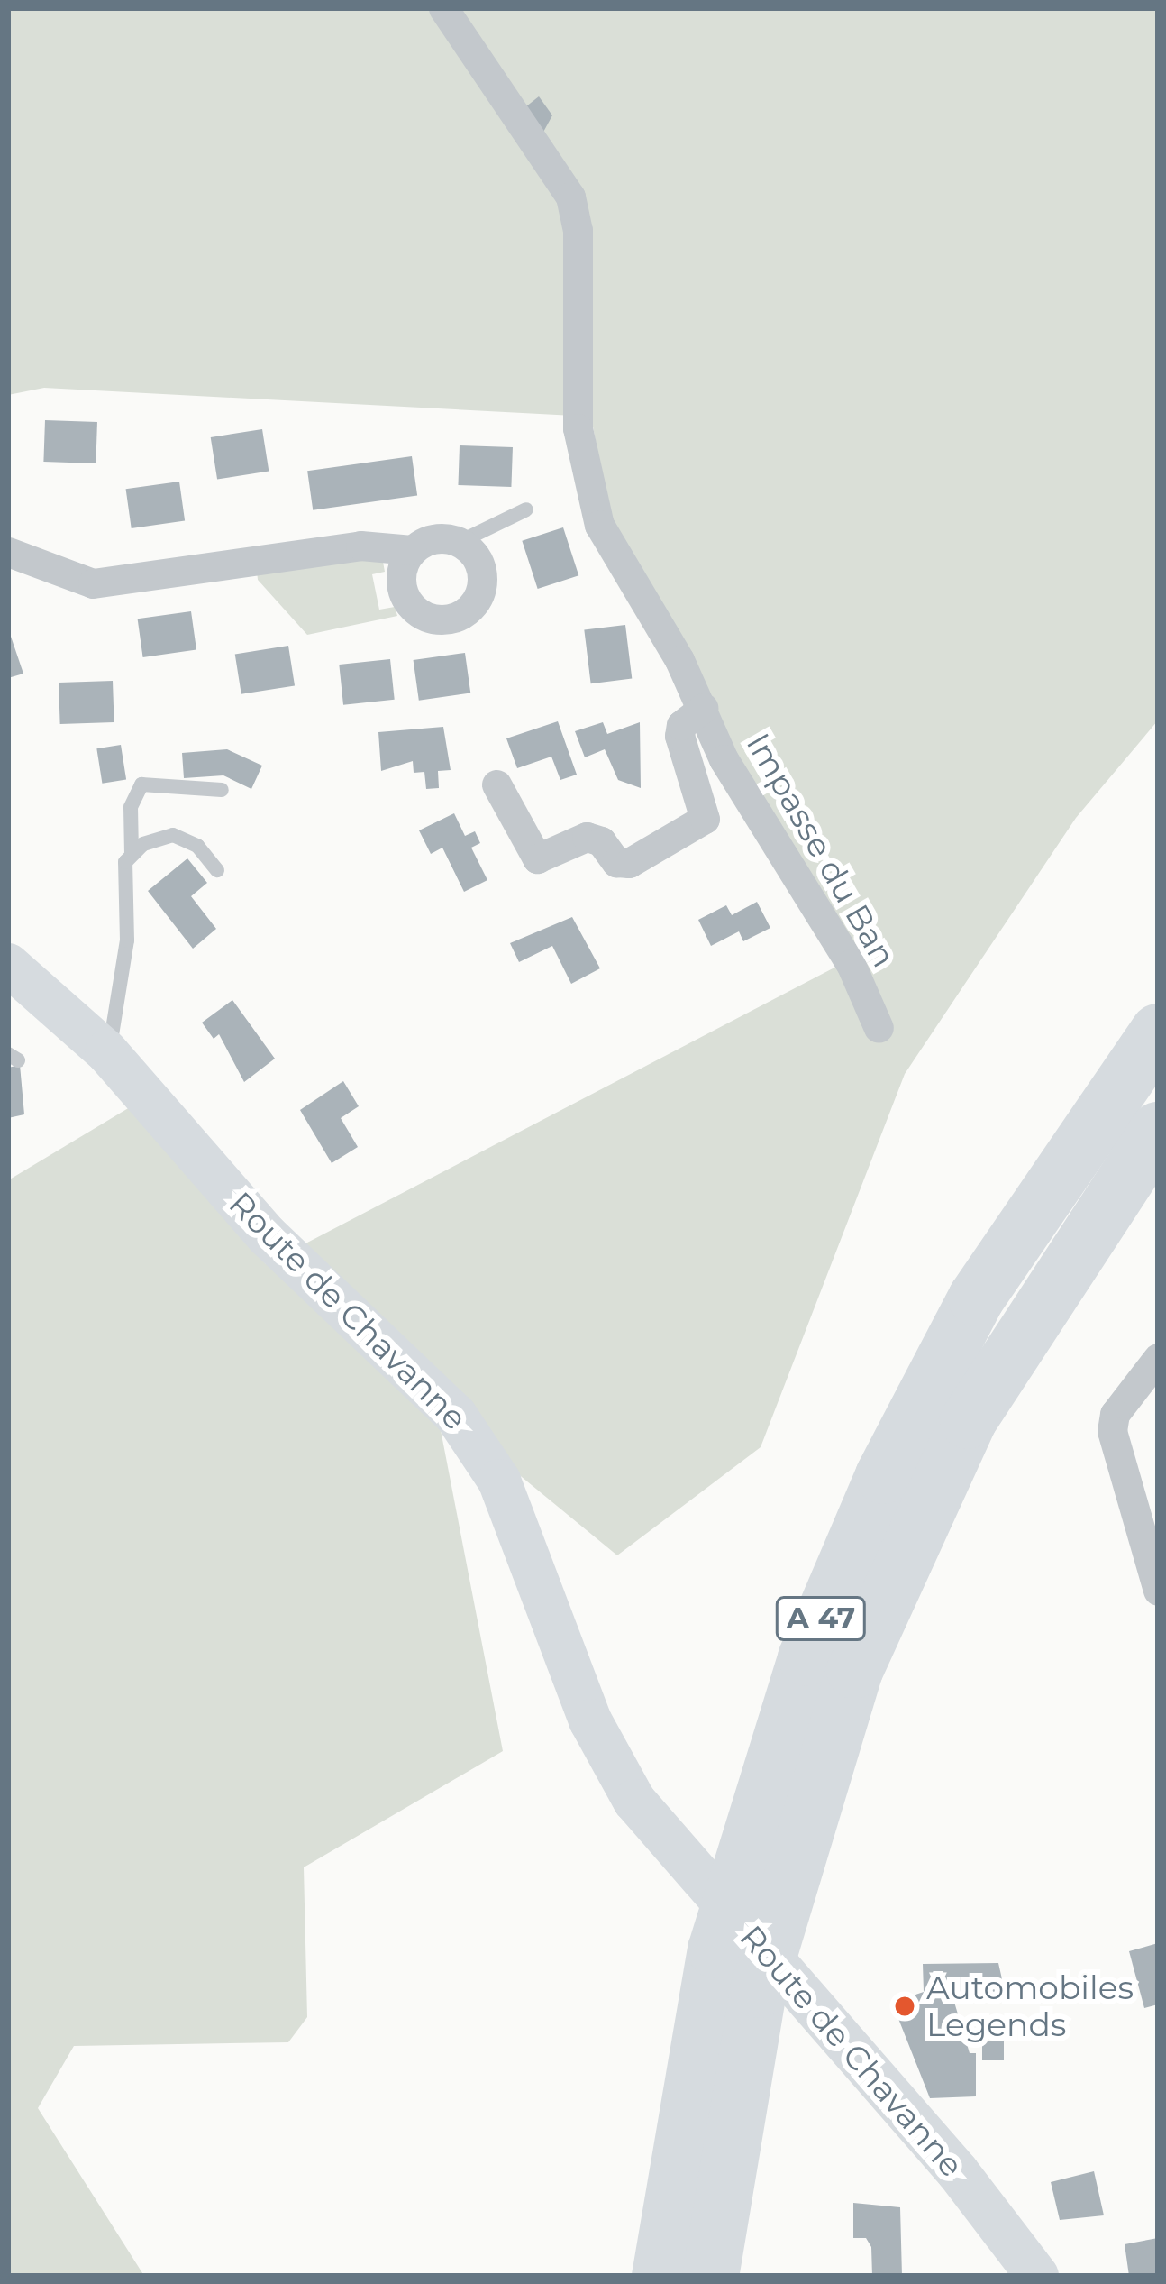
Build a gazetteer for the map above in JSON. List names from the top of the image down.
{
  "streets": {
    "highway": ["A 47"],
    "main road": ["Route de Chavanne"],
    "street": ["Impasse du Ban"]
  },
  "places": ["Automobiles Legends"]
}
